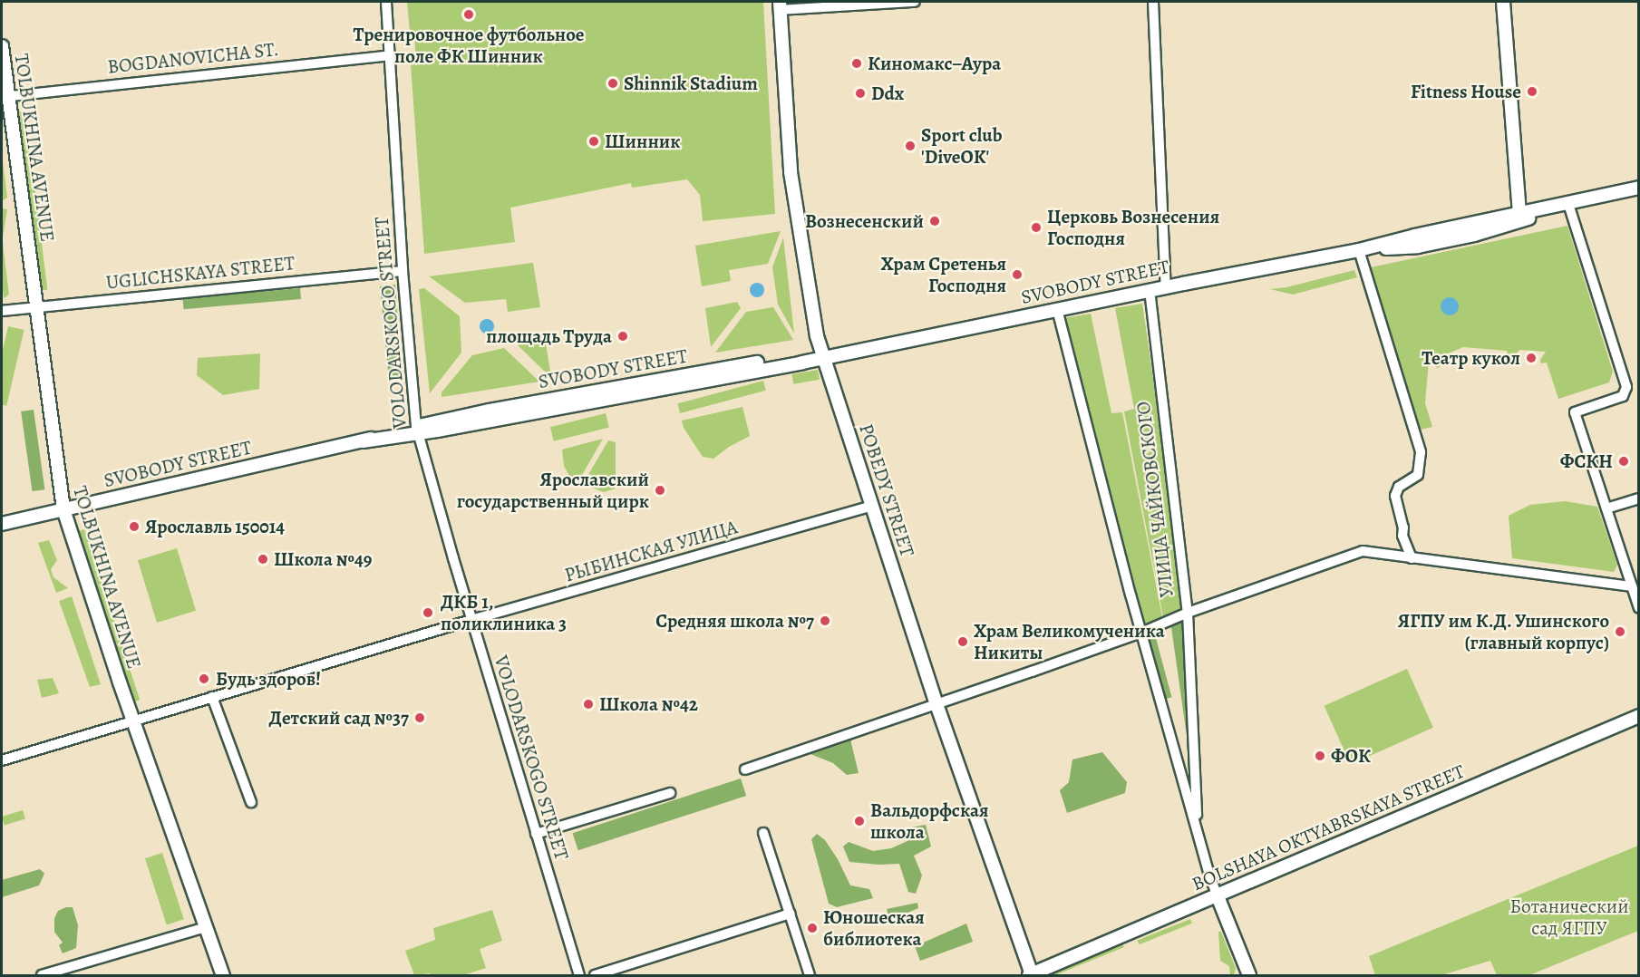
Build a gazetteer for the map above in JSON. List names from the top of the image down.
{
  "streets": {
    "main road": [
      "TOLBUKHINA AVENUE",
      "SVOBODY STREET",
      "POBEDY STREET",
      "УЛИЦА ЧАЙКОВСКОГО",
      "BOLSHAYA OKTYABRSKAYA STREET"
    ],
    "street": [
      "BOGDANOVICHA ST.",
      "UGLICHSKAYA STREET",
      "VOLODARSKOGO STREET",
      "РЫБИНСКАЯ УЛИЦА"
    ]
  },
  "crossings": [
    ["BOGDANOVICHA ST.", "TOLBUKHINA AVENUE"],
    ["BOGDANOVICHA ST.", "VOLODARSKOGO STREET"],
    ["TOLBUKHINA AVENUE", "UGLICHSKAYA STREET"],
    ["TOLBUKHINA AVENUE", "SVOBODY STREET"],
    ["TOLBUKHINA AVENUE", "РЫБИНСКАЯ УЛИЦА"],
    ["UGLICHSKAYA STREET", "VOLODARSKOGO STREET"],
    ["SVOBODY STREET", "VOLODARSKOGO STREET"],
    ["SVOBODY STREET", "POBEDY STREET"],
    ["SVOBODY STREET", "УЛИЦА ЧАЙКОВСКОГО"],
    ["VOLODARSKOGO STREET", "РЫБИНСКАЯ УЛИЦА"],
    ["POBEDY STREET", "РЫБИНСКАЯ УЛИЦА"],
    ["POBEDY STREET", "BOLSHAYA OKTYABRSKAYA STREET"],
    ["УЛИЦА ЧАЙКОВСКОГО", "BOLSHAYA OKTYABRSKAYA STREET"]
  ],
  "parks": ["Ботанический сад ЯГПУ"],
  "places": [
    "Тренировочное футбольное поле ФК Шинник",
    "Киномакс–Аура",
    "Shinnik Stadium",
    "Fitness House",
    "Ddx",
    "Шинник",
    "Sport club 'DiveOK'",
    "Вознесенский",
    "Церковь Вознесения Господня",
    "Храм Сретенья Господня",
    "площадь Труда",
    "Театр кукол",
    "ФСКН",
    "Ярославский государственный цирк",
    "Ярославль 150014",
    "Школа №49",
    "ДКБ 1, поликлиника 3",
    "Средняя школа №7",
    "ЯГПУ им К.Д. Ушинского (главный корпус)",
    "Храм Великомученика Никиты",
    "Будь здоров!",
    "Школа №42",
    "Детский сад №37",
    "ФОК",
    "Вальдорфская школа",
    "Юношеская библиотека"
  ]
}
